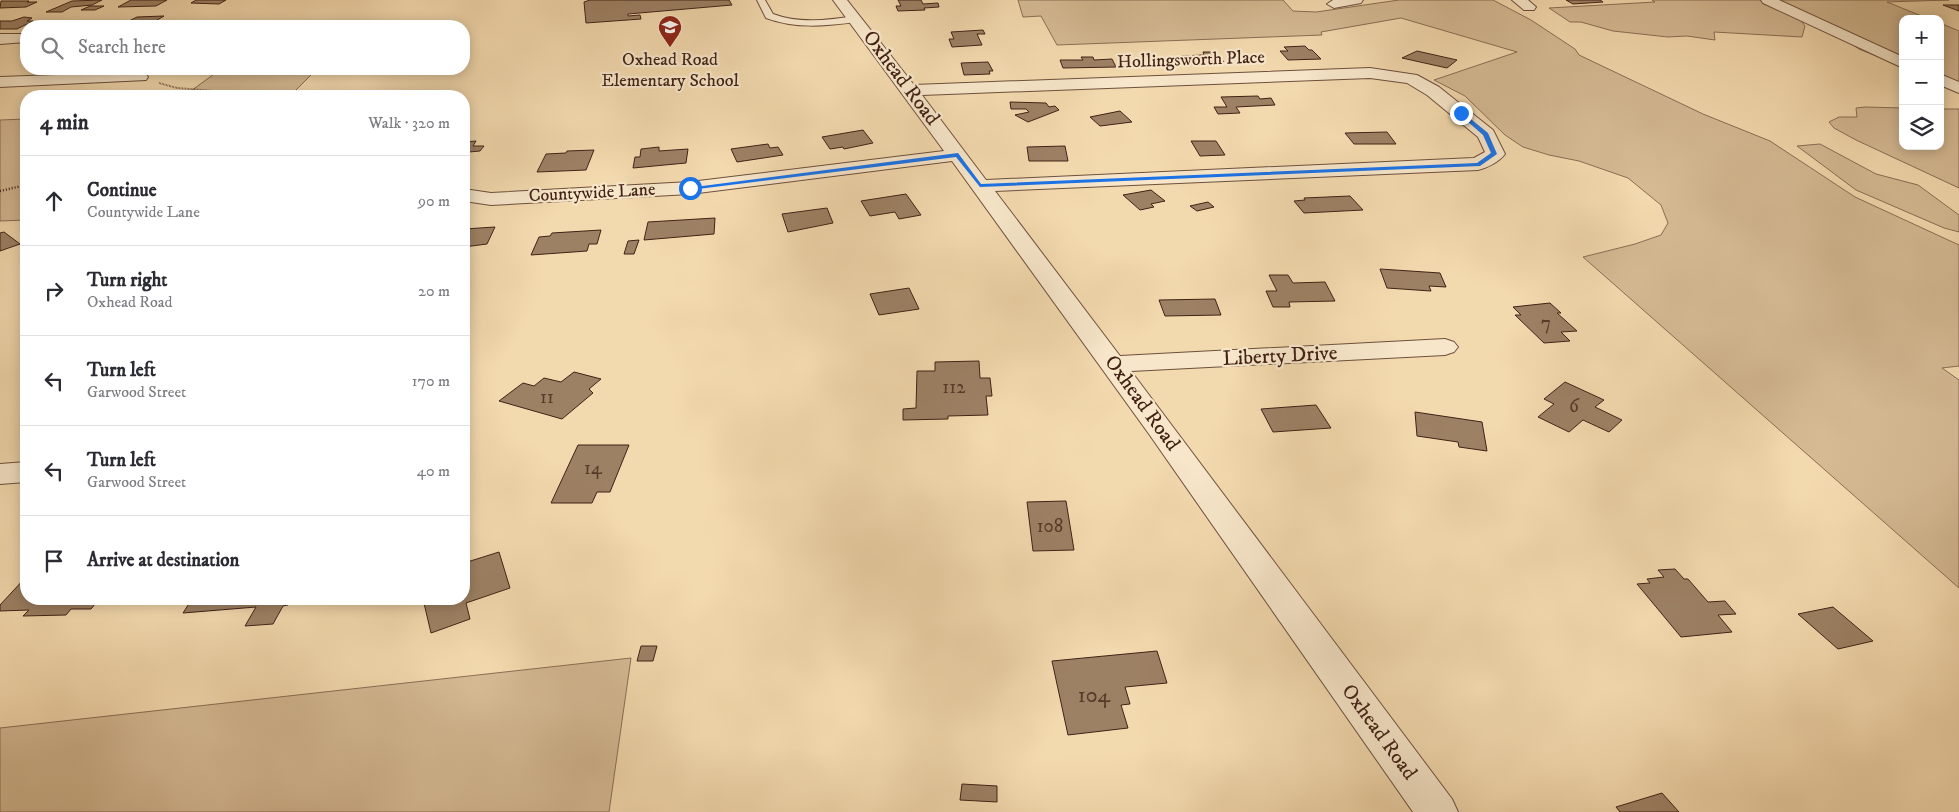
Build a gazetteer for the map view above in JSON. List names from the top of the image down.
{
  "streets": {
    "street": [
      "Hollingsworth Place",
      "Oxhead Road",
      "Countywide Lane",
      "Liberty Drive"
    ]
  },
  "crossings": [
    ["Hollingsworth Place", "Oxhead Road"],
    ["Oxhead Road", "Countywide Lane"],
    ["Oxhead Road", "Liberty Drive"]
  ],
  "places": {
    "school or university": ["Oxhead Road Elementary School"]
  },
  "house_numbers": [
    "7",
    "112",
    "11",
    "6",
    "14",
    "108",
    "104"
  ],
  "page": {
    "map_buttons": ["+", "−"],
    "search": "Search here",
    "heading": ["4 min", "Walk · 320 m"],
    "list": [
      ["Continue", "Countywide Lane", "90 m"],
      ["Turn right", "Oxhead Road", "20 m"],
      ["Turn left", "Garwood Street", "170 m"],
      ["Turn left", "Garwood Street", "40 m"],
      "Arrive at destination"
    ]
  }
}
